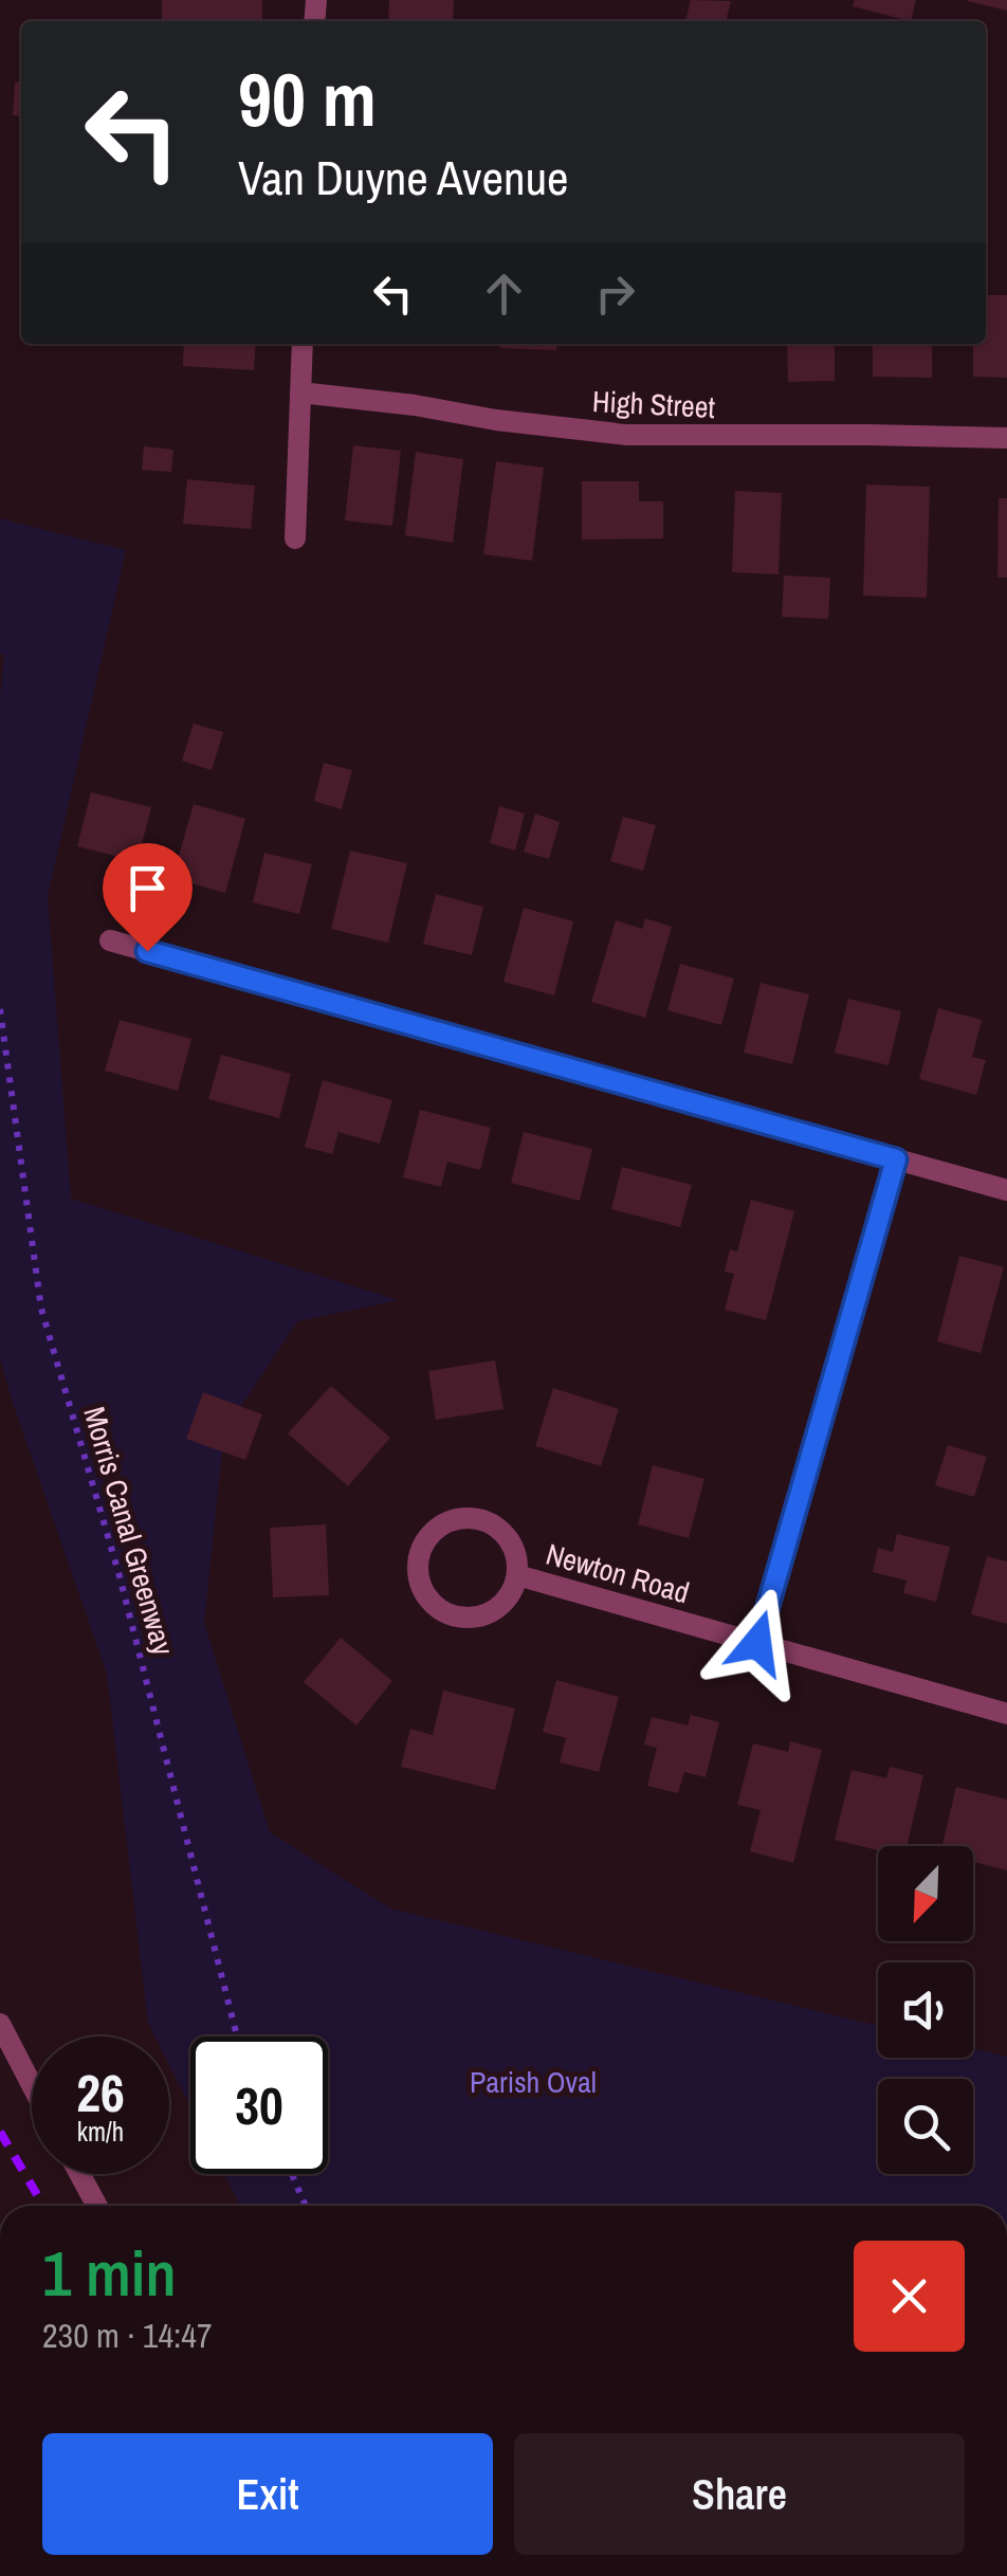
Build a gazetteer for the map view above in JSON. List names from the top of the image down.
{
  "streets": {
    "street": ["High Street", "Newton Road"],
    "path": ["Morris Canal Greenway"]
  },
  "parks": ["Parish Oval"],
  "north": "bottom left",
  "page": {
    "turn": ["90 m", "Van Duyne Avenue"],
    "speed": "26 km/h",
    "limit": "30",
    "heading": ["1 min", "230 m · 14:47"],
    "buttons": ["Exit", "Share"]
  }
}
